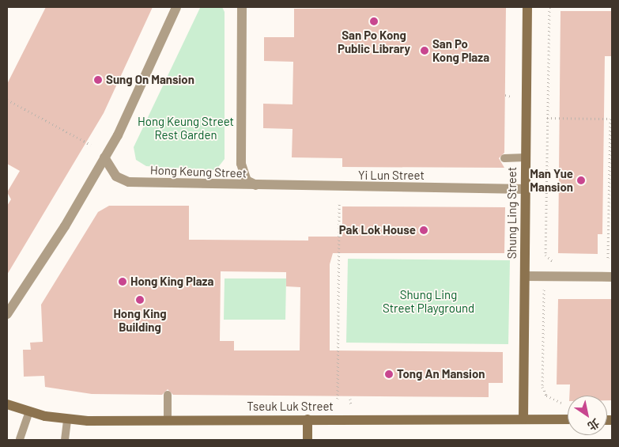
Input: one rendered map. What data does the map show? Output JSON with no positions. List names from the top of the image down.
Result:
{
  "streets": {
    "street": [
      "Hong Keung Street",
      "Yi Lun Street",
      "Shung Ling Street",
      "Tseuk Luk Street"
    ]
  },
  "crossings": [
    ["Hong Keung Street", "Yi Lun Street"],
    ["Yi Lun Street", "Shung Ling Street"],
    ["Shung Ling Street", "Tseuk Luk Street"]
  ],
  "parks": ["Hong Keung Street Rest Garden", "Shung Ling Street Playground"],
  "places": [
    "San Po Kong Public Library",
    "San Po Kong Plaza",
    "Sung On Mansion",
    "Man Yue Mansion",
    "Pak Lok House",
    "Hong King Plaza",
    "Hong King Building",
    "Tong An Mansion"
  ],
  "north": "bottom right"
}
